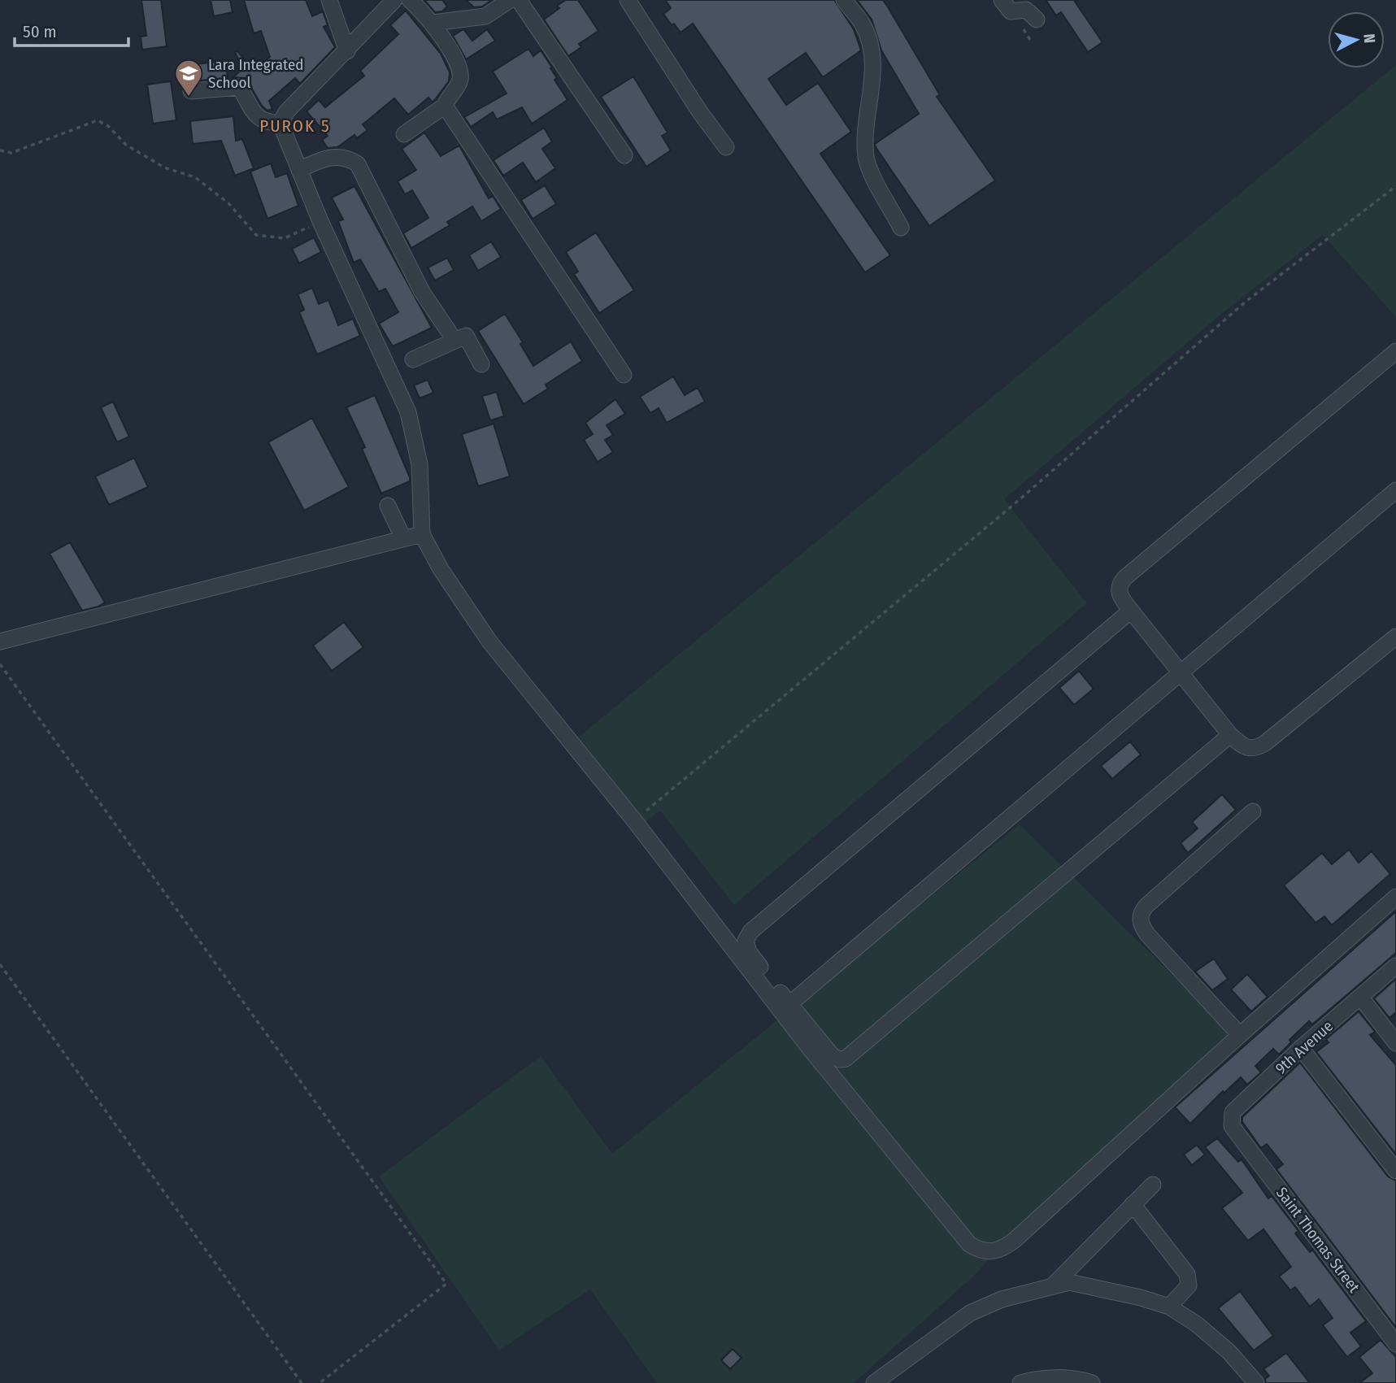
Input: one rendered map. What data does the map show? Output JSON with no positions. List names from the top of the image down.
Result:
{
  "streets": {
    "street": ["9th Avenue", "Saint Thomas Street"]
  },
  "crossings": [
    ["9th Avenue", "Saint Thomas Street"]
  ],
  "districts": ["PUROK 5"],
  "places": {
    "school or university": ["Lara Integrated School"]
  },
  "scale_bar": "50 m",
  "north": "right"
}
